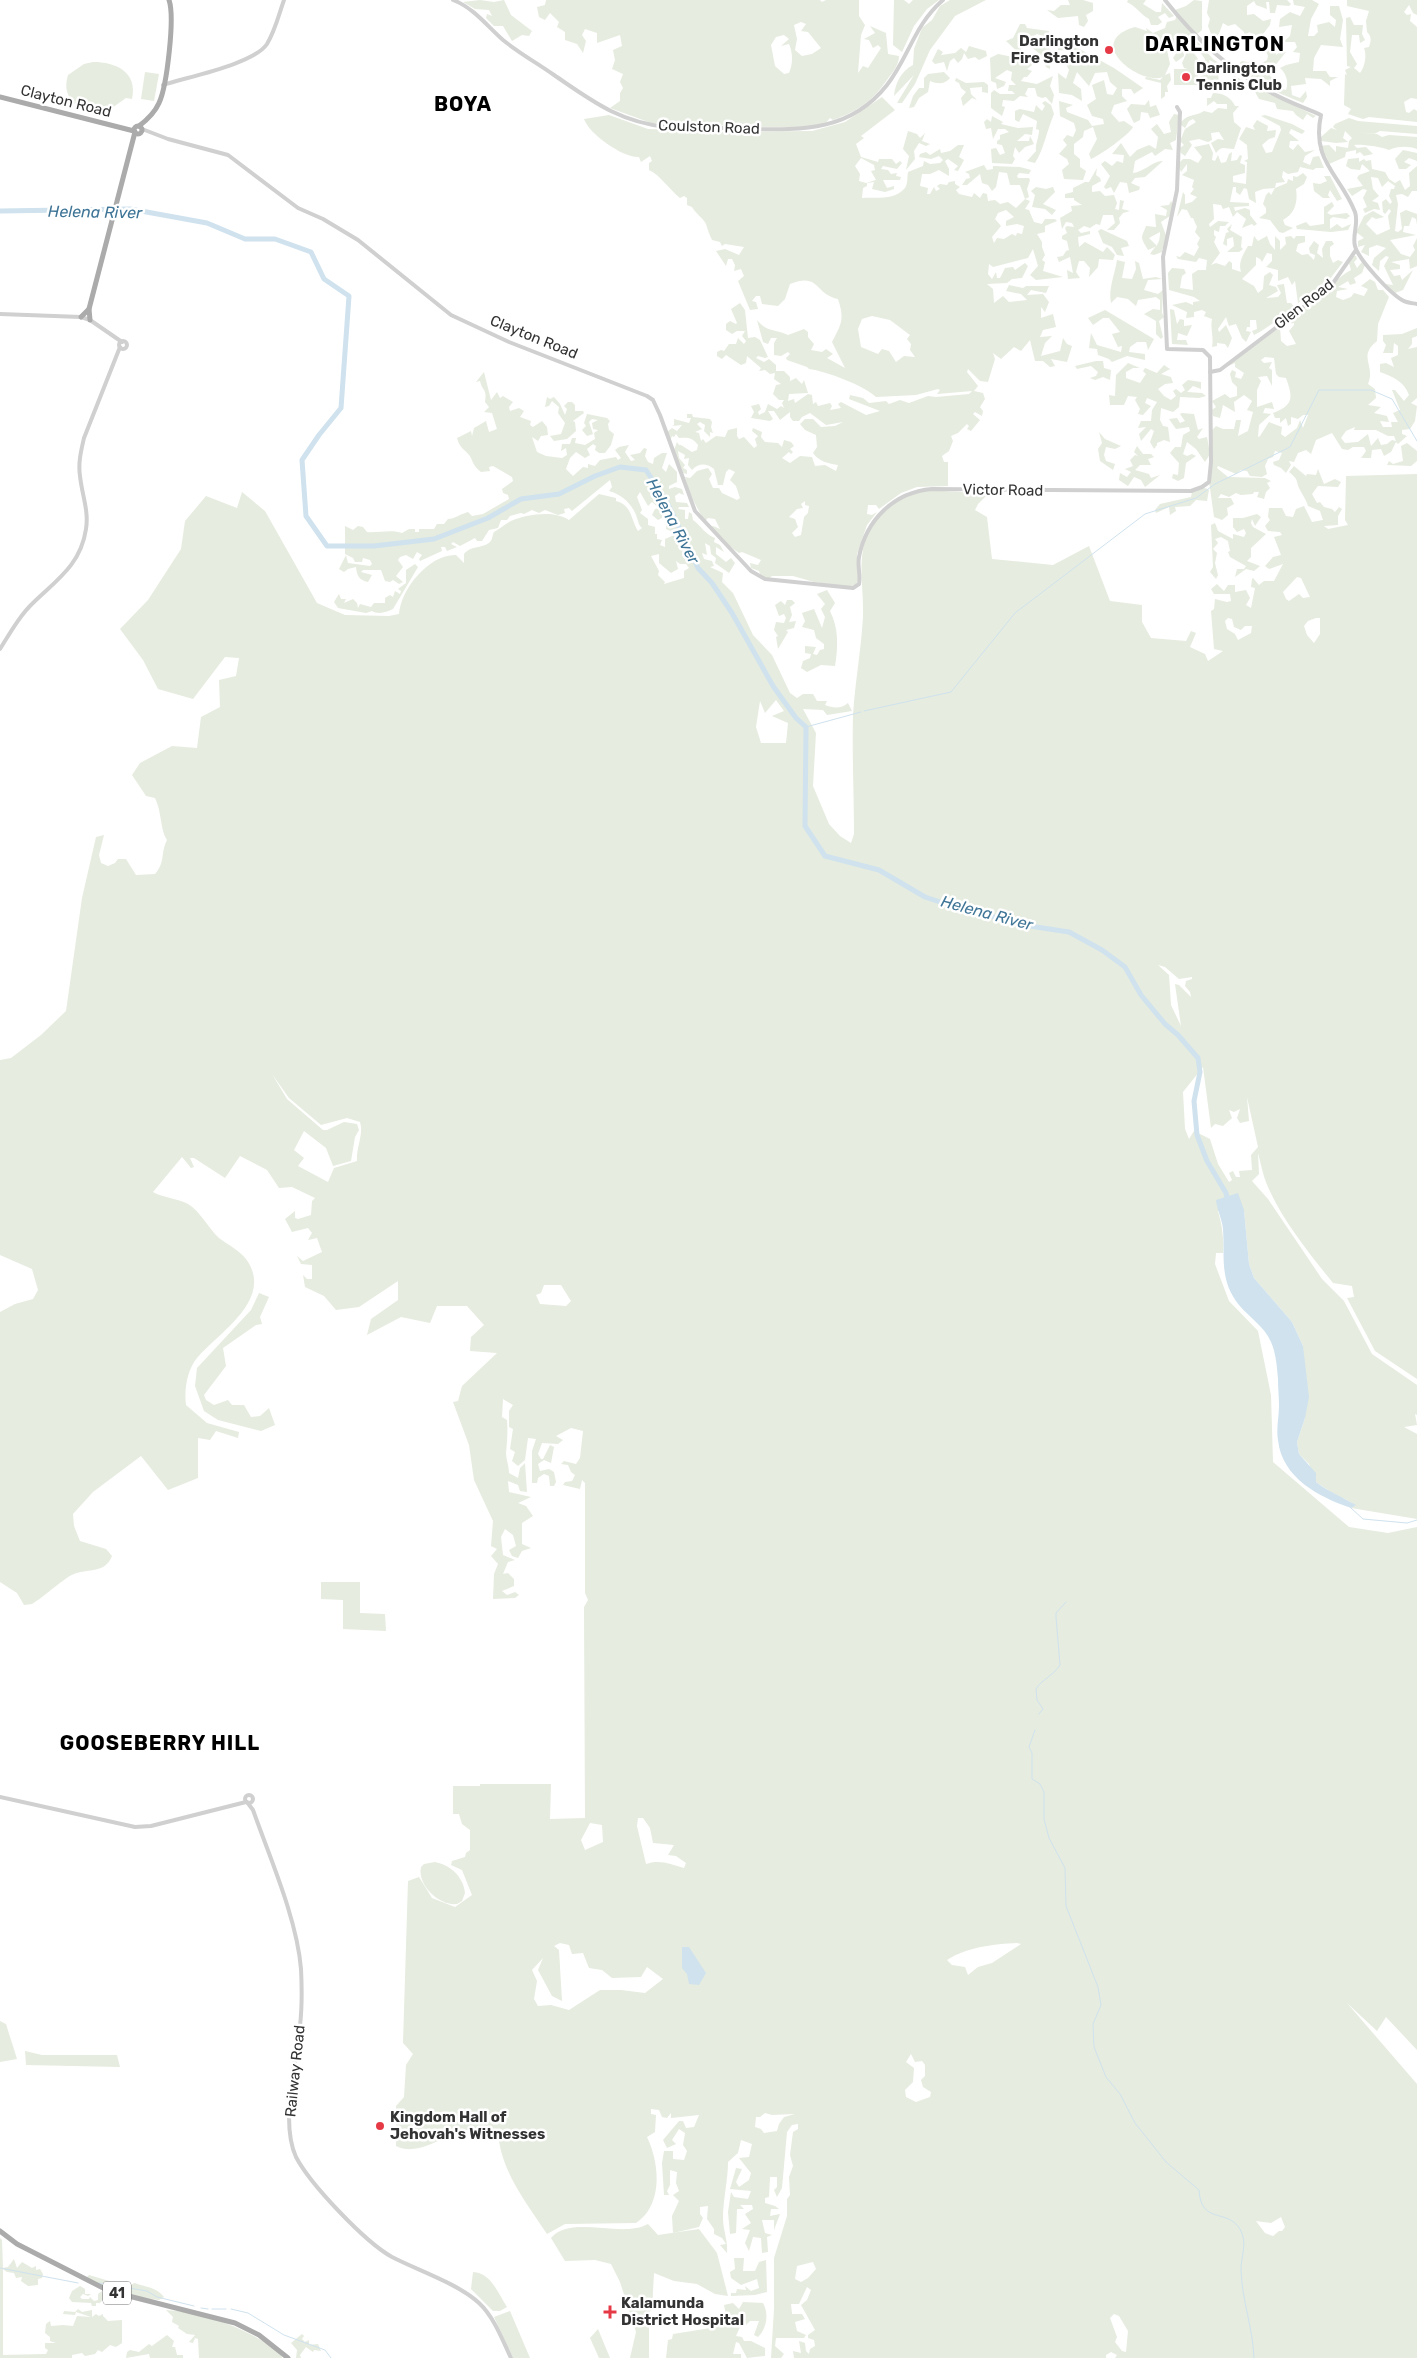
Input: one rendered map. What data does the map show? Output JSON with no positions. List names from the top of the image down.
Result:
{
  "streets": {
    "main road": ["Clayton Road", "41"],
    "street": [
      "Coulston Road",
      "Glen Road",
      "Victor Road",
      "Railway Road"
    ]
  },
  "crossings": [
    ["Clayton Road", "Victor Road"],
    ["Glen Road", "Victor Road"]
  ],
  "districts": ["DARLINGTON", "BOYA", "GOOSEBERRY HILL"],
  "water": ["Helena River"],
  "places": {
    "other": ["Darlington Fire Station", "Darlington Tennis Club", "Kingdom Hall of Jehovah's Witnesses"],
    "health": ["Kalamunda District Hospital"]
  }
}
